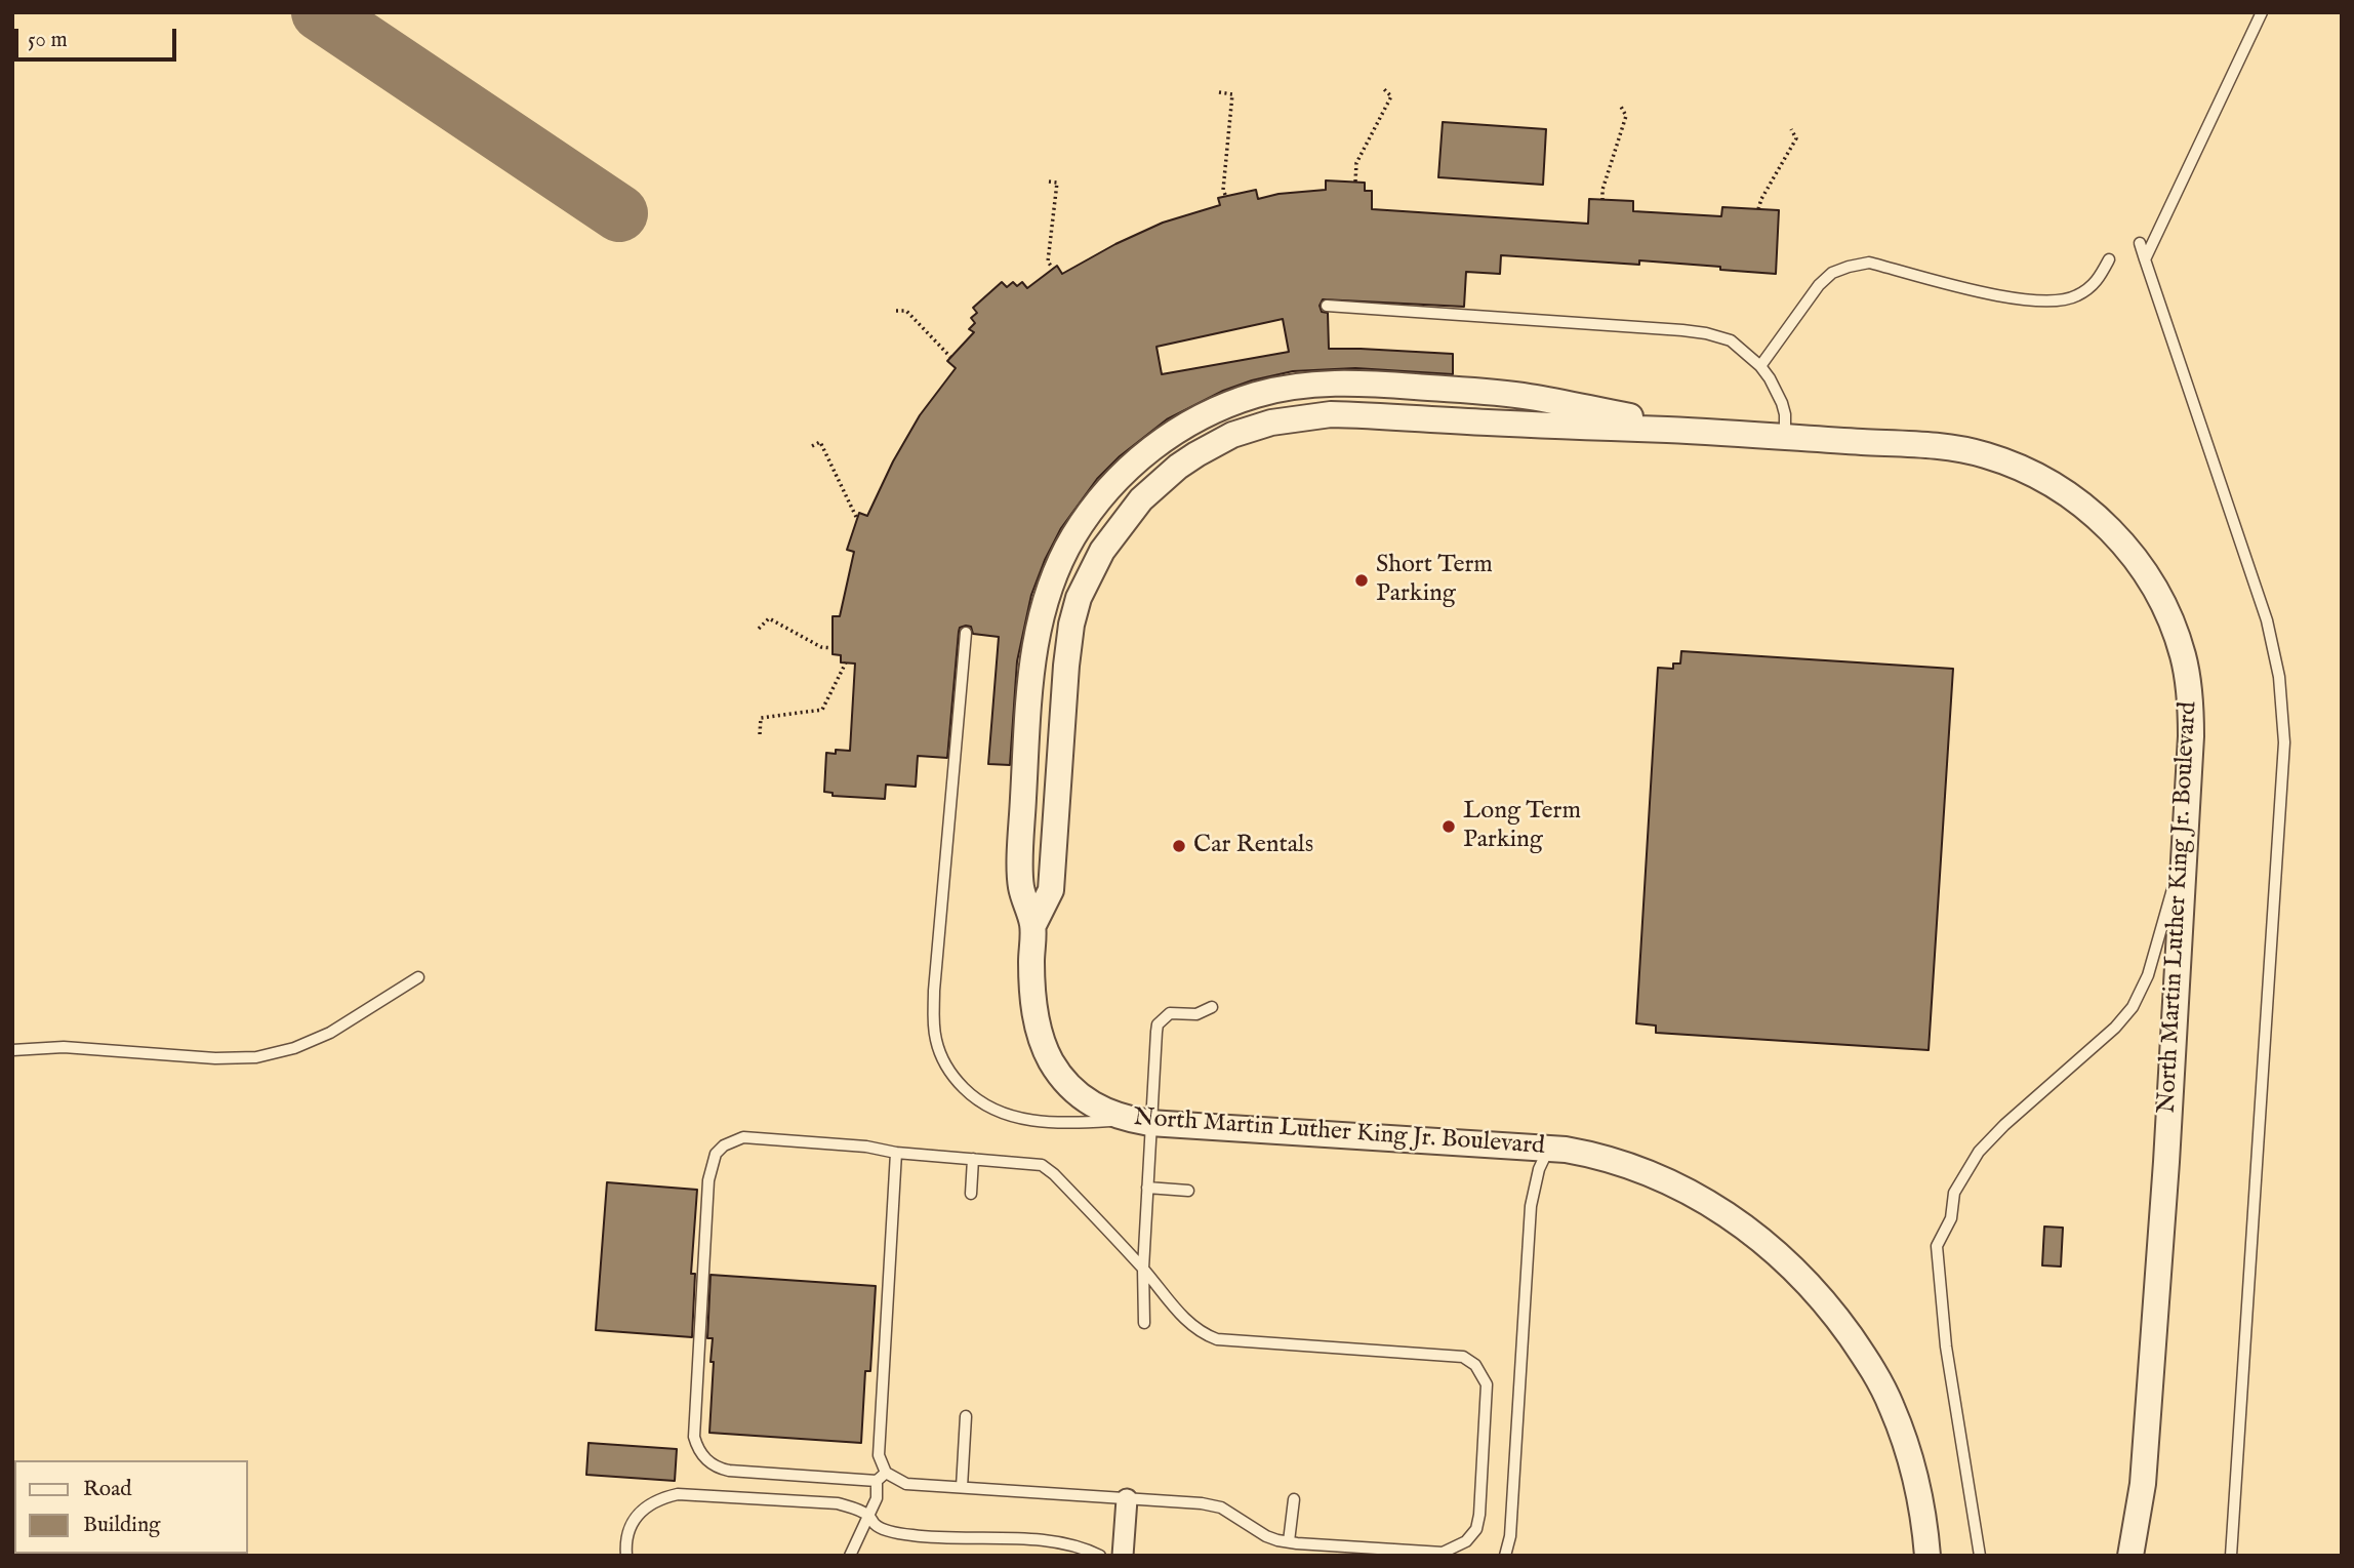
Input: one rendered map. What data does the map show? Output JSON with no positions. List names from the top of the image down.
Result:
{
  "streets": {
    "street": ["North Martin Luther King Jr. Boulevard"]
  },
  "places": ["Short Term Parking", "Long Term Parking", "Car Rentals"],
  "legend": ["Road", "Building"],
  "scale_bar": "50 m"
}
